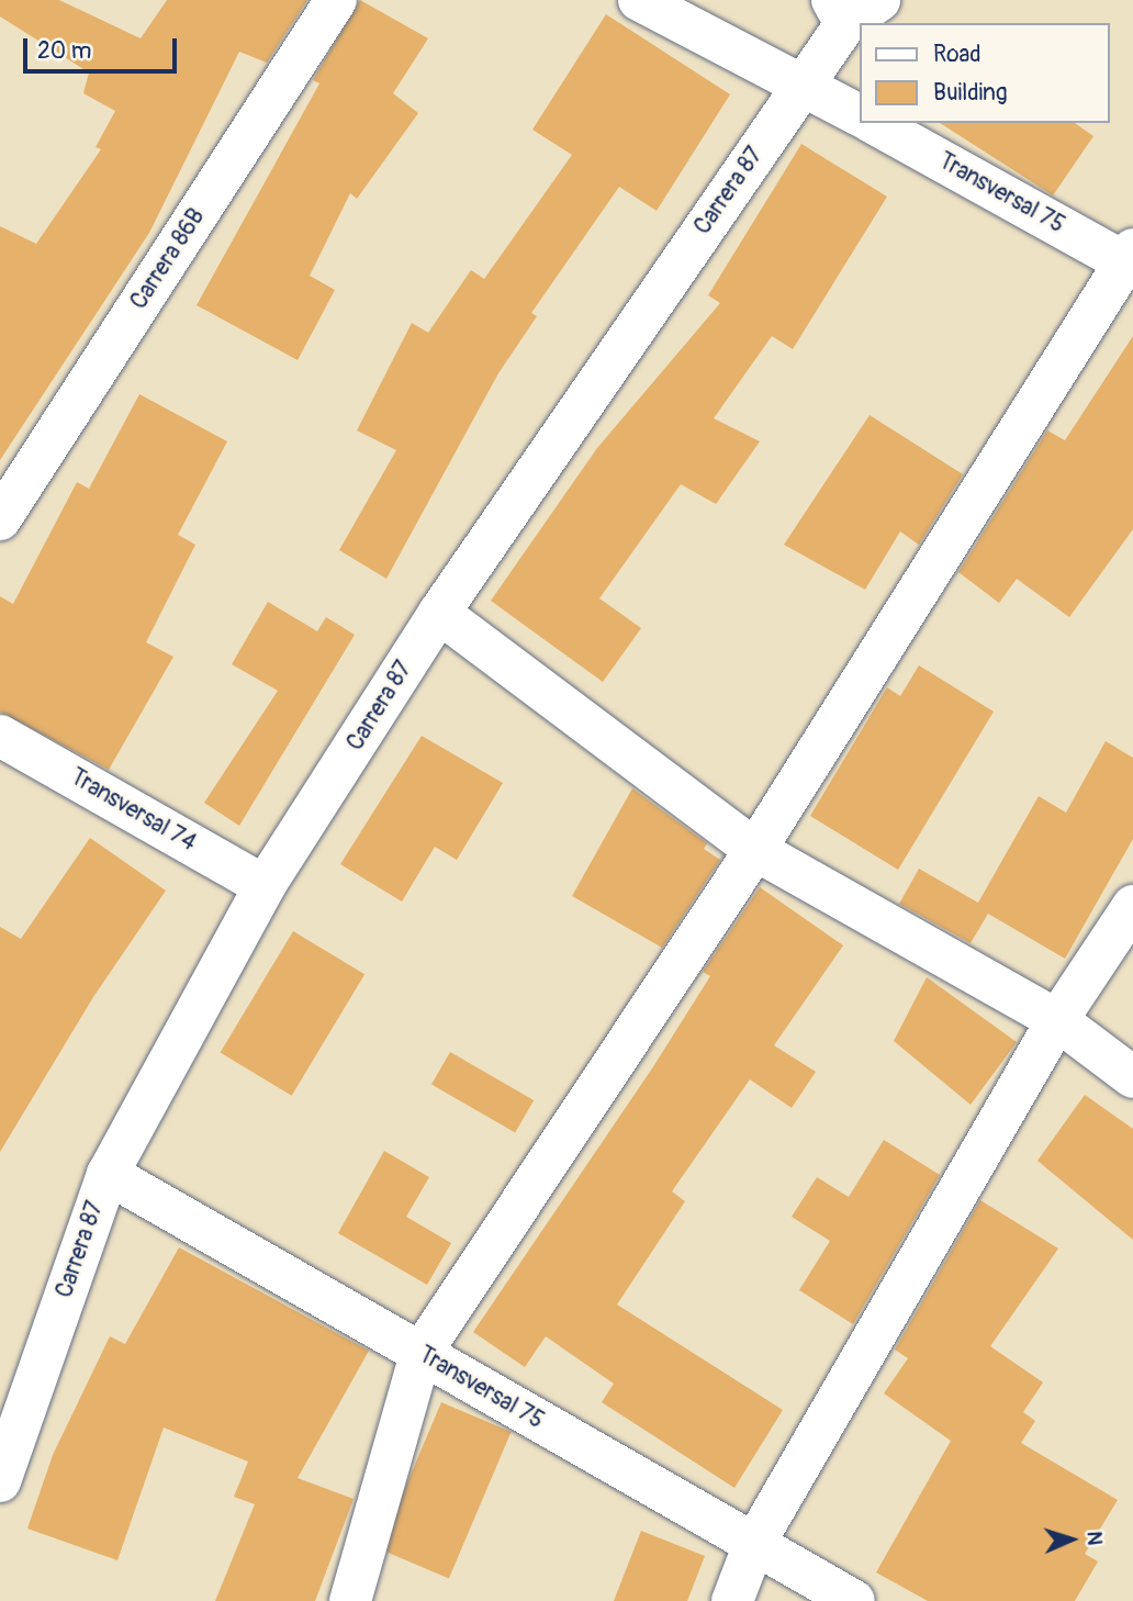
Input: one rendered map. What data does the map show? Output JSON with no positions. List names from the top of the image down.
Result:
{
  "streets": {
    "street": [
      "Carrera 87",
      "Transversal 75",
      "Carrera 86B",
      "Transversal 74"
    ]
  },
  "crossings": [
    ["Carrera 87", "Transversal 75"],
    ["Carrera 87", "Transversal 74"]
  ],
  "legend": ["Road", "Building"],
  "scale_bar": "20 m",
  "north": "right"
}
